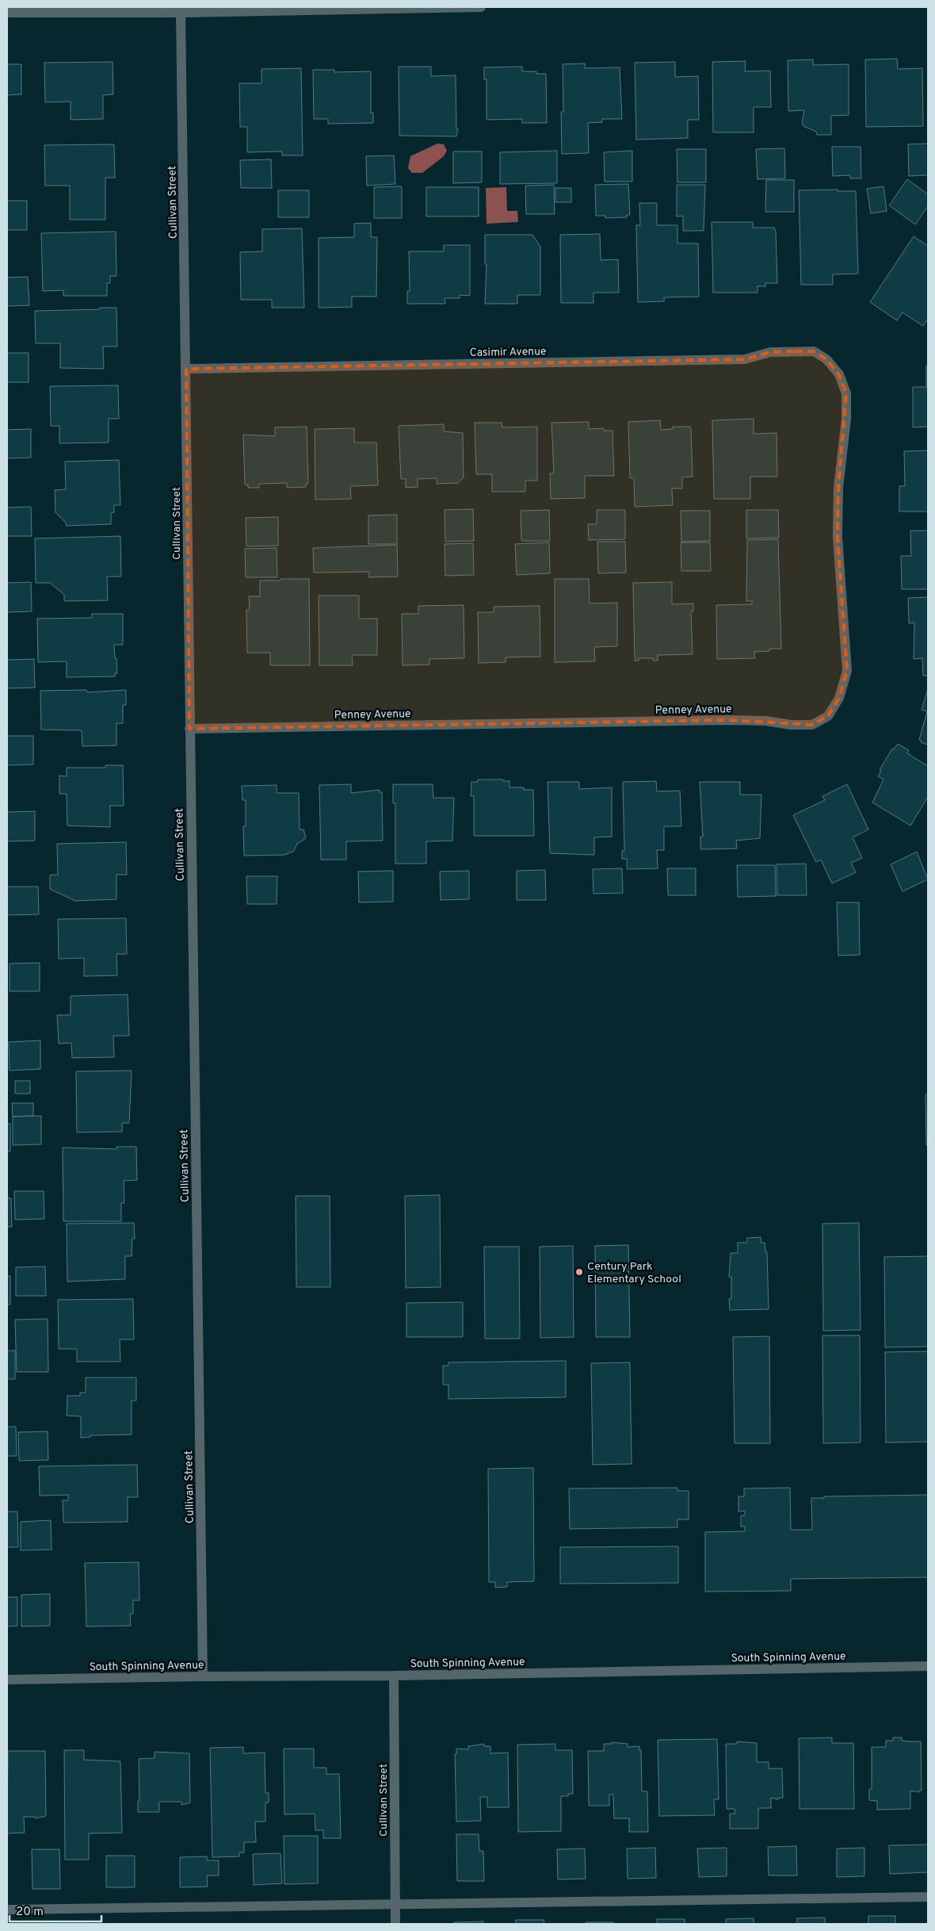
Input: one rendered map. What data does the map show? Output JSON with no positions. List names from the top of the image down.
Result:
{
  "streets": {
    "street": [
      "Cullivan Street",
      "Casimir Avenue",
      "Penney Avenue",
      "South Spinning Avenue"
    ]
  },
  "crossings": [
    ["Cullivan Street", "Casimir Avenue"],
    ["Cullivan Street", "Penney Avenue"],
    ["Cullivan Street", "South Spinning Avenue"],
    ["Casimir Avenue", "Penney Avenue"]
  ],
  "places": ["Century Park Elementary School"],
  "scale_bar": "20 m"
}
